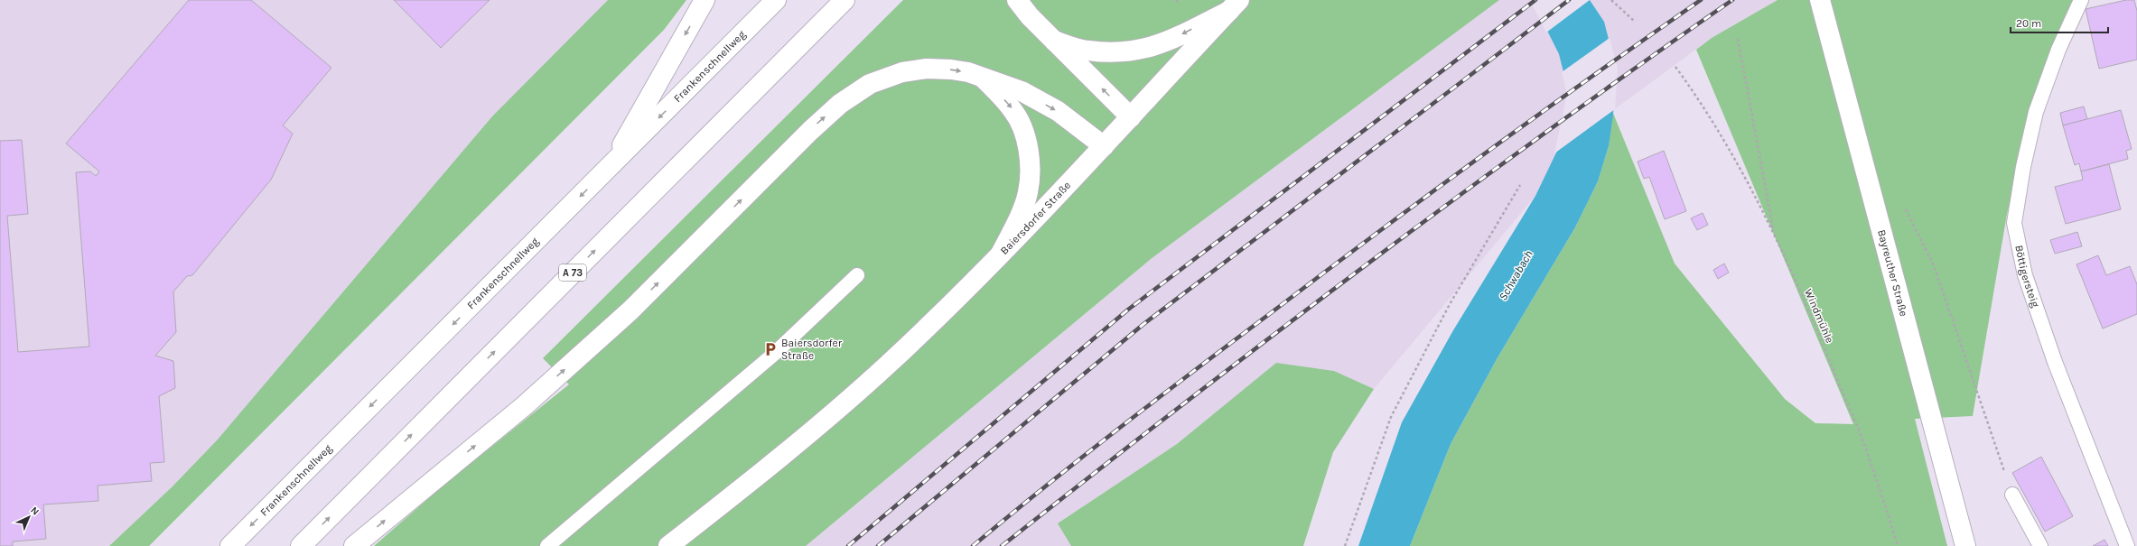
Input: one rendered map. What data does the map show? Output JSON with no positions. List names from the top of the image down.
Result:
{
  "streets": {
    "main road": [
      "Frankenschnellweg",
      "Baiersdorfer Straße",
      "A 73",
      "Bayreuther Straße"
    ],
    "lane": ["Böttigersteig"],
    "path": ["Windmühle"]
  },
  "water": ["Schwabach"],
  "places": {
    "parking": ["Baiersdorfer Straße"]
  },
  "scale_bar": "20 m",
  "north": "top right"
}
